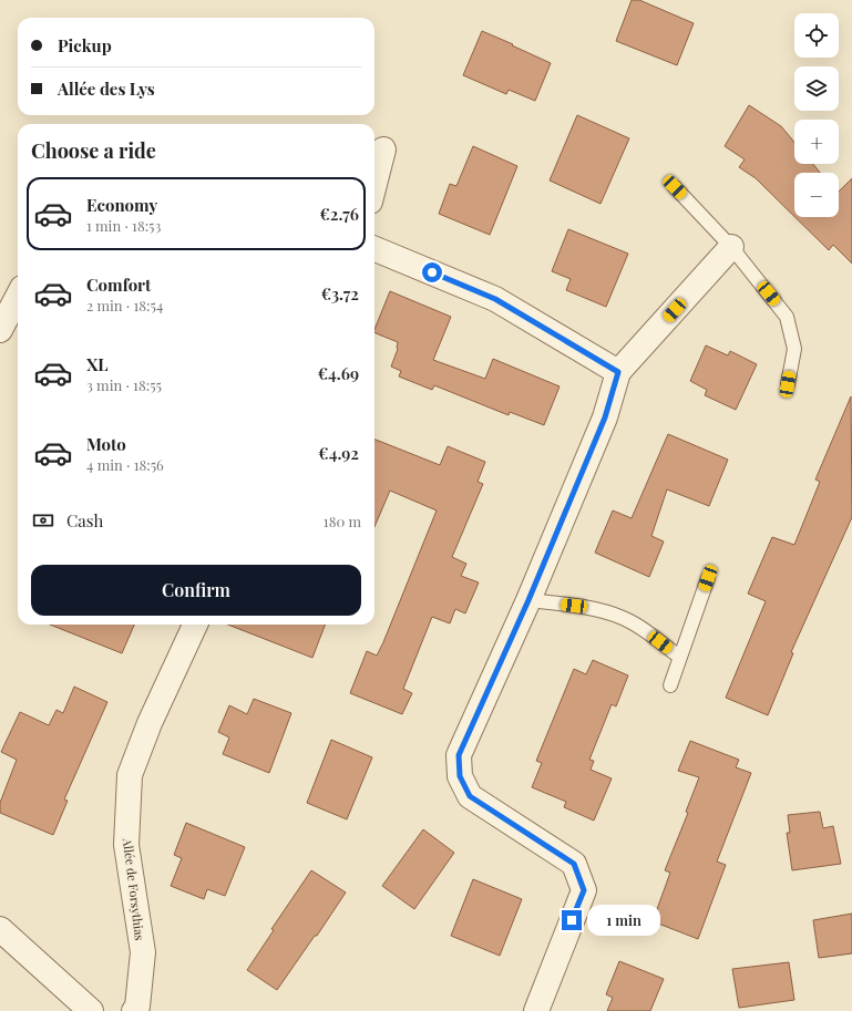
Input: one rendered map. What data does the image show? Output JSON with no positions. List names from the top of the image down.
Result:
{
  "streets": {
    "street": ["Allée de Forsythias"]
  },
  "page": {
    "map_buttons": ["+", "−"],
    "banner": ["Pickup", "Allée des Lys"],
    "heading": "Choose a ride",
    "list": [
      {
        "name": "Economy",
        "note": "1 min · 18:53",
        "value": "€2.76"
      },
      {
        "name": "Comfort",
        "note": "2 min · 18:54",
        "value": "€3.72"
      },
      {
        "name": "XL",
        "note": "3 min · 18:55",
        "value": "€4.69"
      },
      {
        "name": "Moto",
        "note": "4 min · 18:56",
        "value": "€4.92"
      }
    ],
    "pay": ["Cash", "180 m"],
    "buttons": "Confirm",
    "bubble": "1 min"
  }
}
